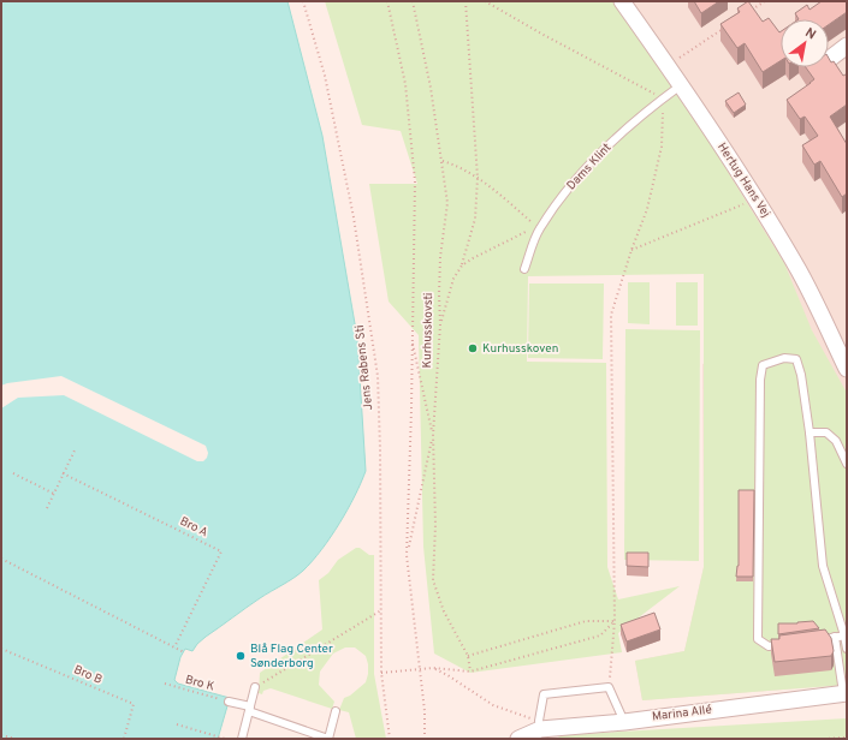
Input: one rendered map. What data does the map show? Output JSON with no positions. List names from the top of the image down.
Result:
{
  "streets": {
    "street": ["Hertug Hans Vej", "Marina Allé"],
    "lane": ["Dams Klint"],
    "path": [
      "Kurhusskovsti",
      "Jens Rabens Sti",
      "Bro A",
      "Bro B",
      "Bro K"
    ]
  },
  "crossings": [
    ["Dams Klint", "Hertug Hans Vej"]
  ],
  "places": ["Kurhusskoven", "Blå Flag Center Sønderborg"],
  "north": "top right"
}
